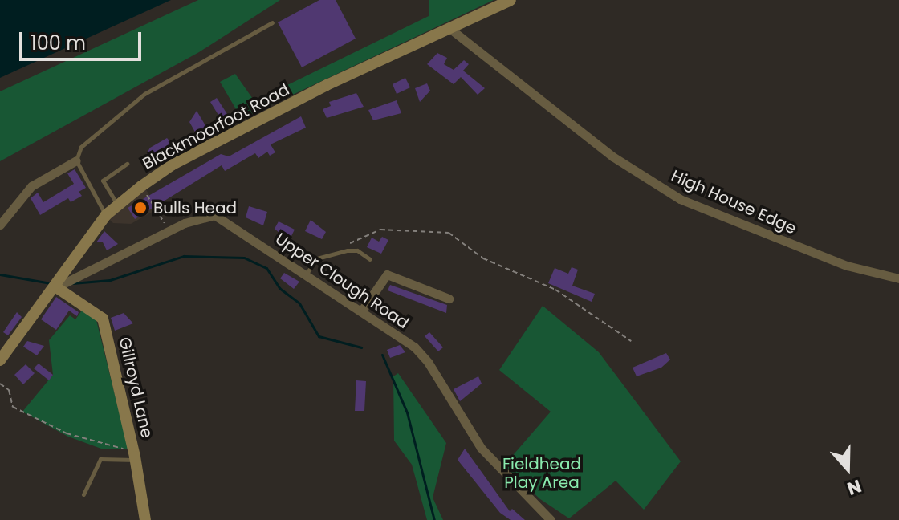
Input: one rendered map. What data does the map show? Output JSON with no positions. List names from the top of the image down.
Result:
{
  "streets": {
    "street": [
      "Blackmoorfoot Road",
      "High House Edge",
      "Upper Clough Road",
      "Gillroyd Lane"
    ]
  },
  "crossings": [
    ["Blackmoorfoot Road", "High House Edge"],
    ["Blackmoorfoot Road", "Upper Clough Road"],
    ["Blackmoorfoot Road", "Gillroyd Lane"],
    ["Upper Clough Road", "Gillroyd Lane"]
  ],
  "parks": ["Fieldhead Play Area"],
  "places": ["Bulls Head"],
  "scale_bar": "100 m",
  "north": "bottom"
}
